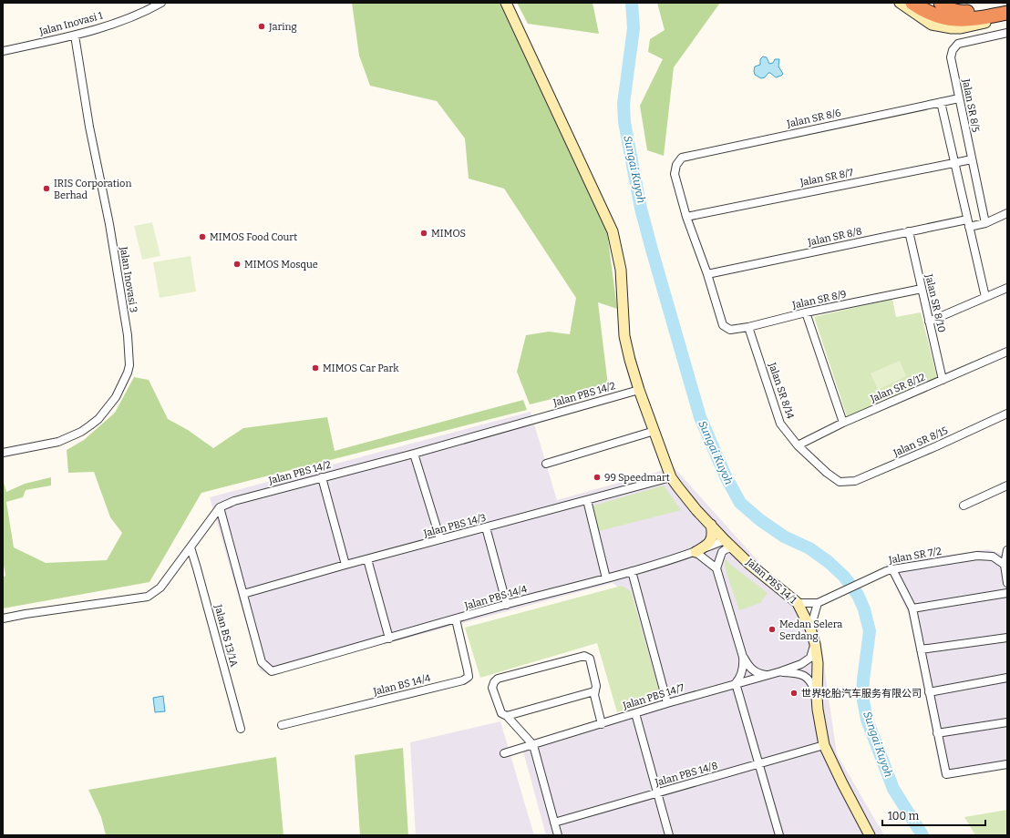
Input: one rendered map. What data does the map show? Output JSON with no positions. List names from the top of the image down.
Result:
{
  "streets": {
    "street": [
      "Jalan Inovasi 1",
      "Jalan SR 8/5",
      "Jalan SR 8/6",
      "Jalan SR 8/7",
      "Jalan SR 8/8",
      "Jalan Inovasi 3",
      "Jalan SR 8/9",
      "Jalan SR 8/10",
      "Jalan SR 8/12",
      "Jalan SR 8/14",
      "Jalan PBS 14/2",
      "Jalan SR 8/15",
      "Jalan PBS 14/3",
      "Jalan SR 7/2",
      "Jalan PBS 14/1",
      "Jalan PBS 14/4",
      "Jalan BS 13/1A",
      "Jalan BS 14/4",
      "Jalan PBS 14/7",
      "Jalan PBS 14/8"
    ]
  },
  "crossings": [
    ["Jalan Inovasi 1", "Jalan Inovasi 3"],
    ["Jalan SR 8/5", "Jalan SR 8/6"],
    ["Jalan SR 8/5", "Jalan SR 8/7"],
    ["Jalan SR 8/5", "Jalan SR 8/8"],
    ["Jalan SR 8/6", "Jalan SR 8/7"],
    ["Jalan SR 8/8", "Jalan SR 8/9"],
    ["Jalan SR 8/8", "Jalan SR 8/10"],
    ["Jalan SR 8/9", "Jalan SR 8/10"],
    ["Jalan SR 8/9", "Jalan SR 8/14"],
    ["Jalan SR 8/10", "Jalan SR 8/12"],
    ["Jalan SR 8/12", "Jalan SR 8/14"],
    ["Jalan SR 8/14", "Jalan SR 8/15"],
    ["Jalan PBS 14/2", "Jalan PBS 14/1"],
    ["Jalan PBS 14/3", "Jalan PBS 14/1"],
    ["Jalan PBS 14/3", "Jalan PBS 14/4"],
    ["Jalan SR 7/2", "Jalan PBS 14/1"],
    ["Jalan PBS 14/1", "Jalan PBS 14/4"],
    ["Jalan PBS 14/1", "Jalan PBS 14/7"],
    ["Jalan PBS 14/1", "Jalan PBS 14/8"],
    ["Jalan PBS 14/4", "Jalan BS 14/4"]
  ],
  "water": ["Sungai Kuyoh"],
  "places": [
    "Jaring",
    "IRIS Corporation Berhad",
    "MIMOS",
    "MIMOS Food Court",
    "MIMOS Mosque",
    "MIMOS Car Park",
    "99 Speedmart",
    "Medan Selera Serdang",
    "世界轮胎汽车服务有限公司"
  ],
  "scale_bar": "100 m"
}
